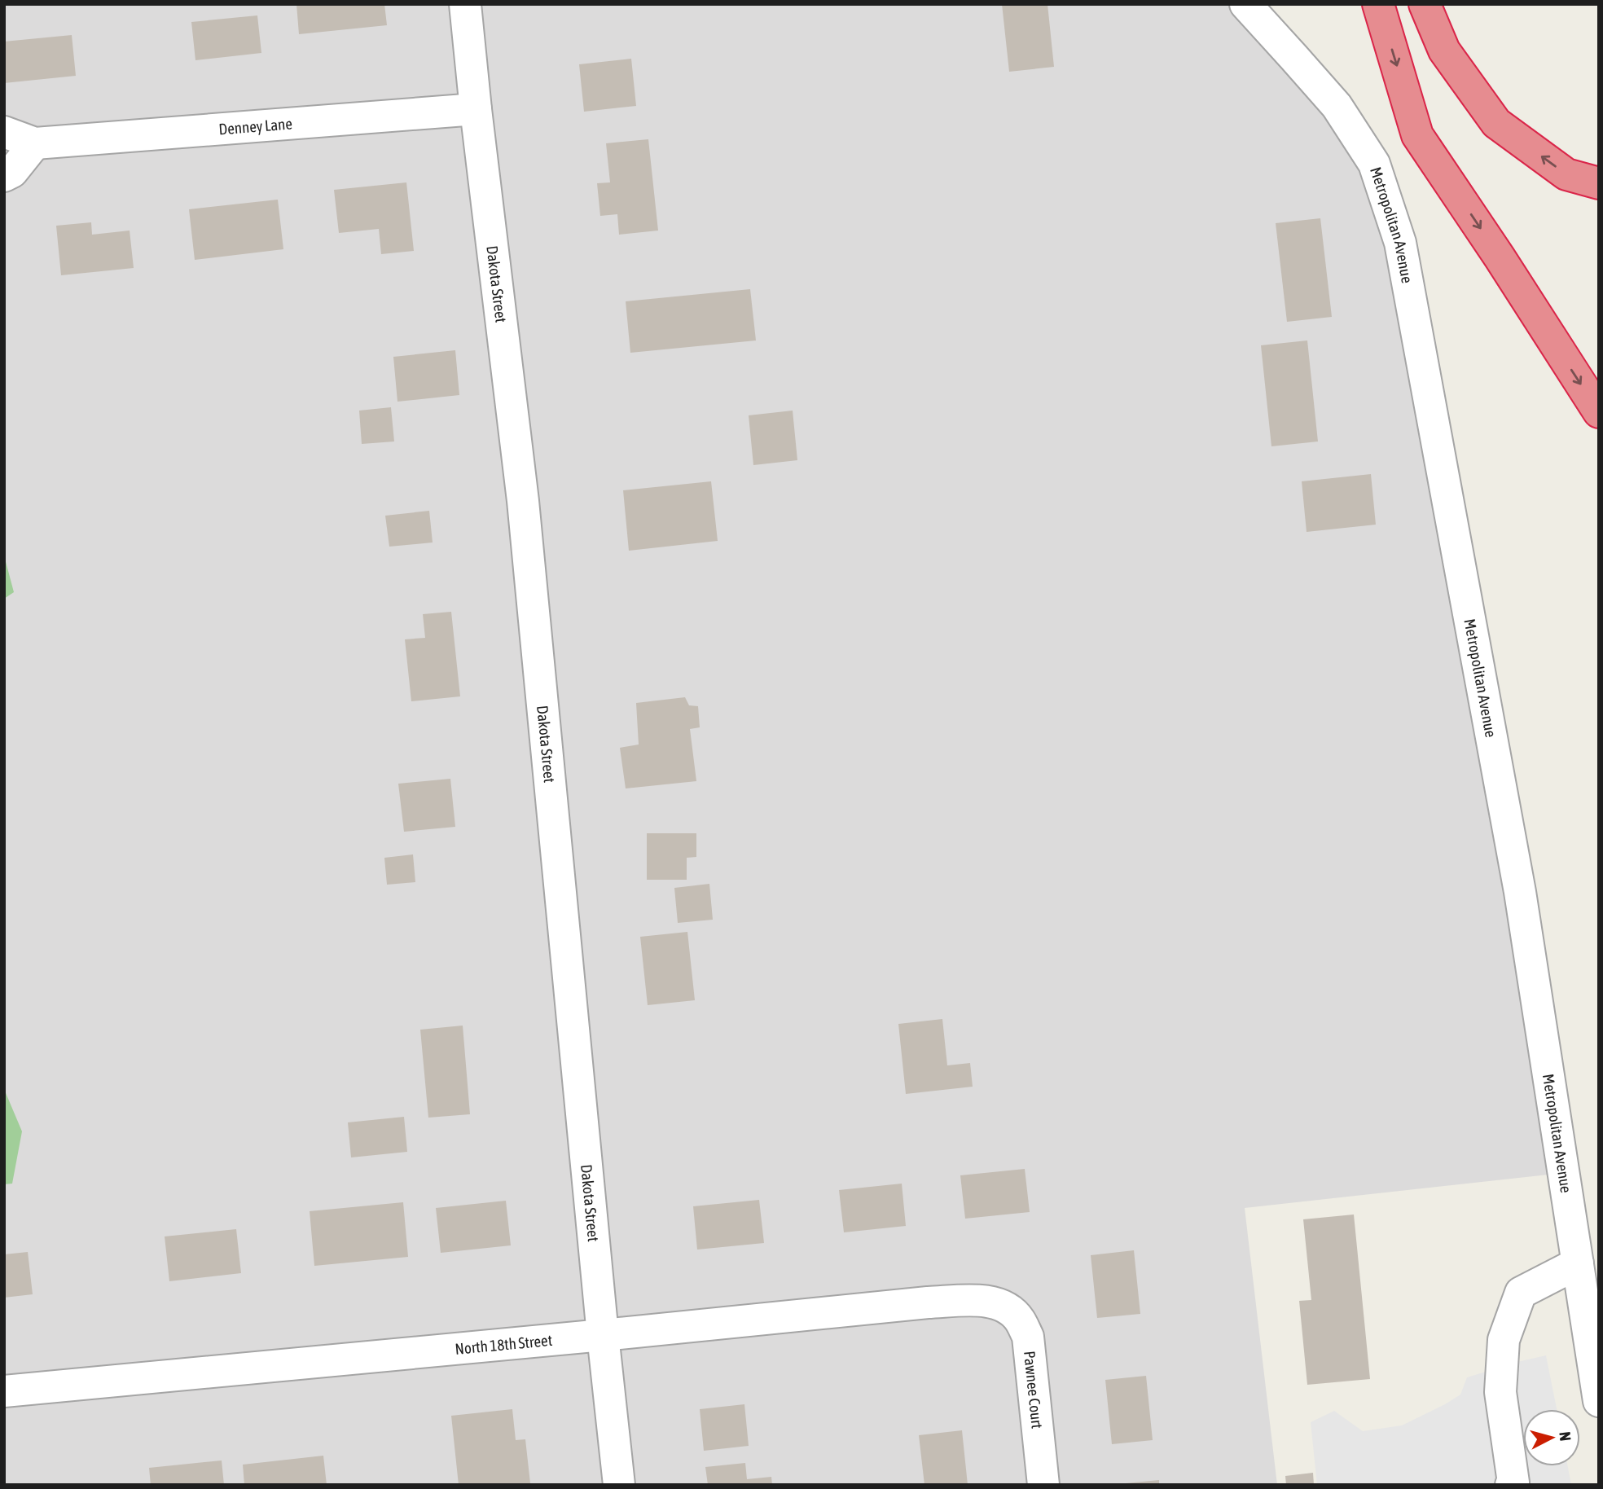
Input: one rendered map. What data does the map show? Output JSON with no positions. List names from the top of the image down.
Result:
{
  "streets": {
    "street": [
      "Denney Lane",
      "Metropolitan Avenue",
      "Dakota Street",
      "North 18th Street",
      "Pawnee Court"
    ]
  },
  "crossings": [
    ["Denney Lane", "Dakota Street"],
    ["Dakota Street", "North 18th Street"],
    ["North 18th Street", "Pawnee Court"]
  ],
  "north": "right"
}
